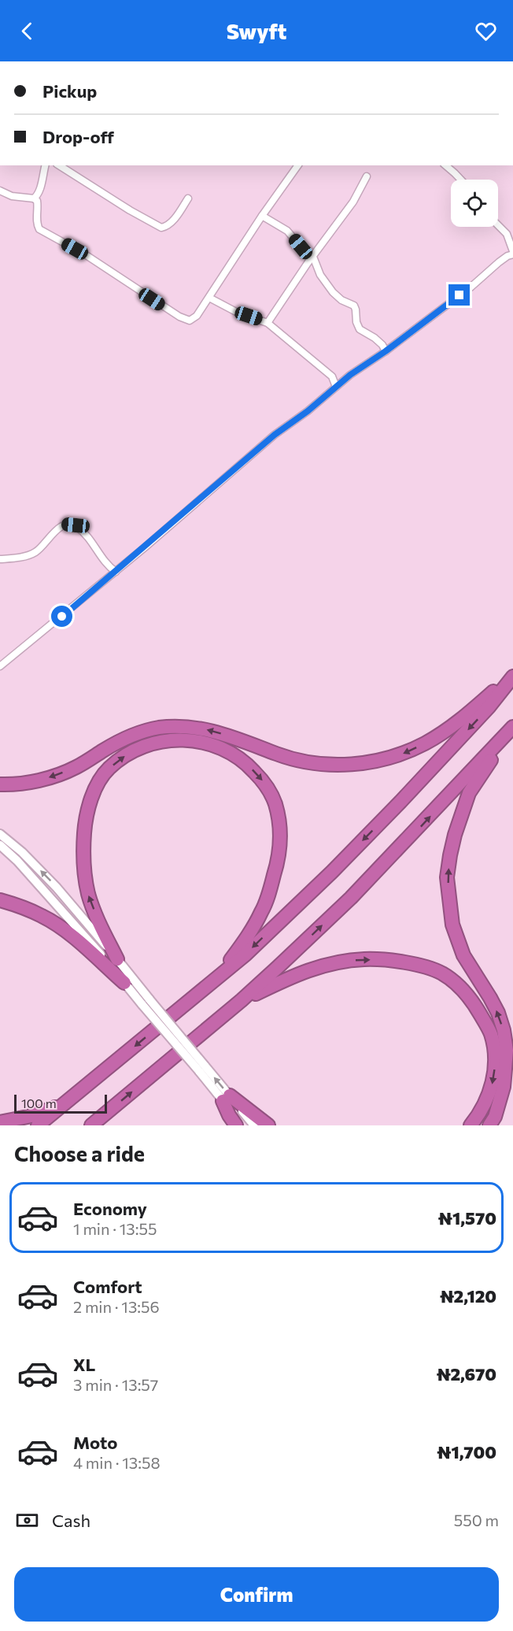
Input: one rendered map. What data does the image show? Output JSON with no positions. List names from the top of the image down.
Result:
{
  "scale_bar": "100 m",
  "page": {
    "header": "Swyft",
    "banner": ["Pickup", "Drop-off"],
    "scale": "100 m",
    "heading": "Choose a ride",
    "list": [
      {
        "name": "Economy",
        "note": "1 min · 13:55",
        "value": "₦1,570"
      },
      {
        "name": "Comfort",
        "note": "2 min · 13:56",
        "value": "₦2,120"
      },
      {
        "name": "XL",
        "note": "3 min · 13:57",
        "value": "₦2,670"
      },
      {
        "name": "Moto",
        "note": "4 min · 13:58",
        "value": "₦1,700"
      }
    ],
    "pay": ["Cash", "550 m"],
    "buttons": "Confirm"
  }
}
